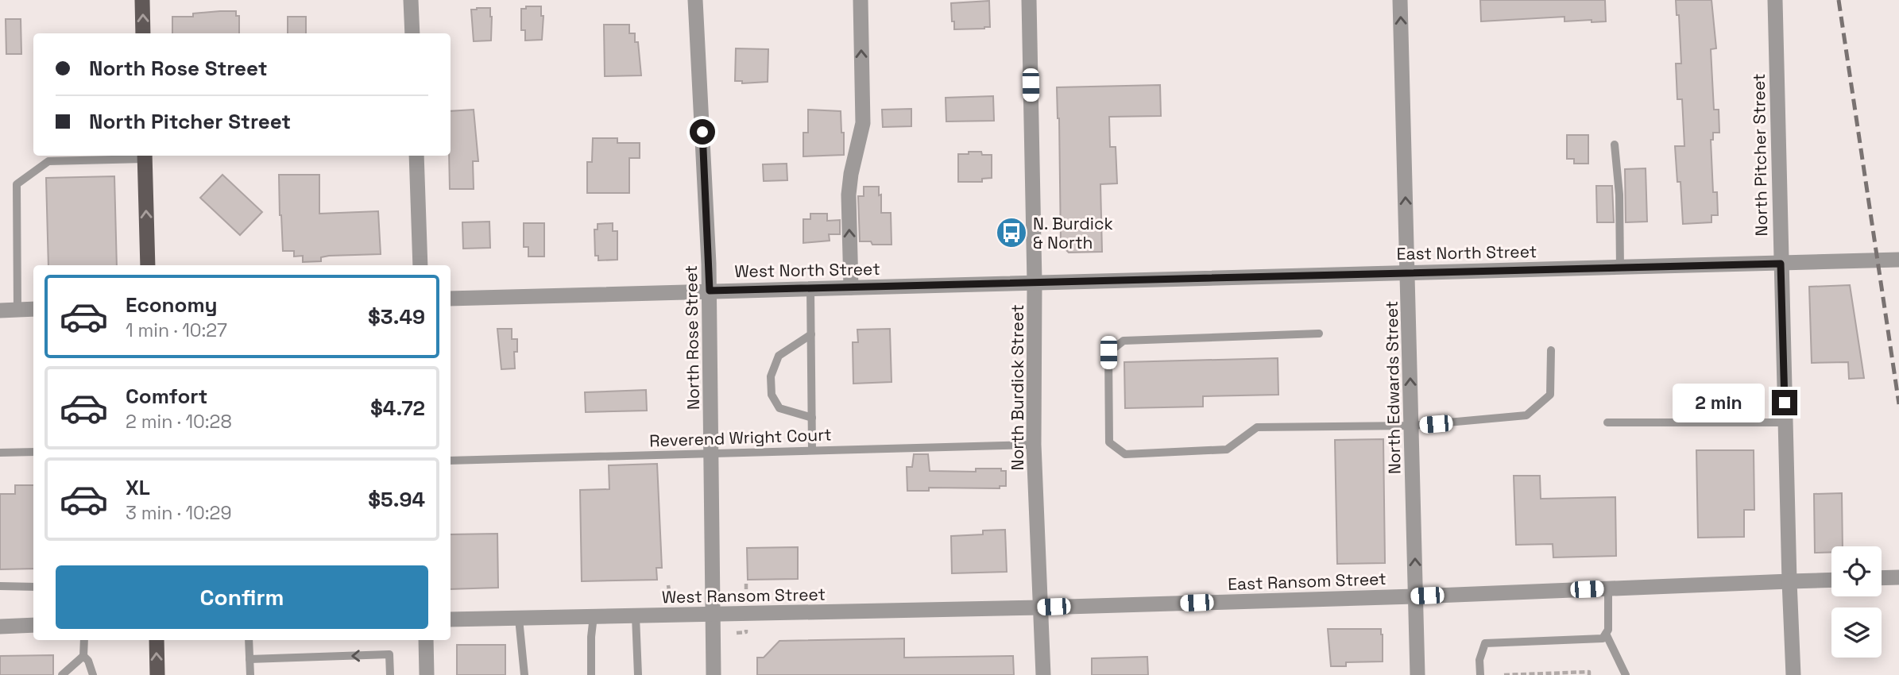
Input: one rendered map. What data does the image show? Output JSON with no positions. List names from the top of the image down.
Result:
{
  "streets": {
    "street": [
      "North Pitcher Street",
      "East North Street",
      "West North Street",
      "North Rose Street",
      "North Burdick Street",
      "North Edwards Street",
      "East Ransom Street",
      "West Ransom Street"
    ],
    "lane": ["Reverend Wright Court"]
  },
  "crossings": [
    ["North Pitcher Street", "East North Street"],
    ["North Pitcher Street", "East Ransom Street"],
    ["East North Street", "West North Street"],
    ["East North Street", "North Burdick Street"],
    ["East North Street", "North Edwards Street"],
    ["West North Street", "North Rose Street"],
    ["West North Street", "North Burdick Street"],
    ["North Rose Street", "Reverend Wright Court"],
    ["North Rose Street", "West Ransom Street"],
    ["North Burdick Street", "Reverend Wright Court"],
    ["North Burdick Street", "East Ransom Street"],
    ["North Burdick Street", "West Ransom Street"],
    ["North Edwards Street", "East Ransom Street"],
    ["East Ransom Street", "West Ransom Street"]
  ],
  "one_way": ["North Edwards Street"],
  "places": {
    "bus stop": ["N. Burdick & North"]
  },
  "page": {
    "banner": ["North Rose Street", "North Pitcher Street"],
    "list": [
      {
        "name": "Economy",
        "note": "1 min · 10:27",
        "value": "$3.49"
      },
      {
        "name": "Comfort",
        "note": "2 min · 10:28",
        "value": "$4.72"
      },
      {
        "name": "XL",
        "note": "3 min · 10:29",
        "value": "$5.94"
      }
    ],
    "bubble": "2 min",
    "buttons": "Confirm"
  }
}
